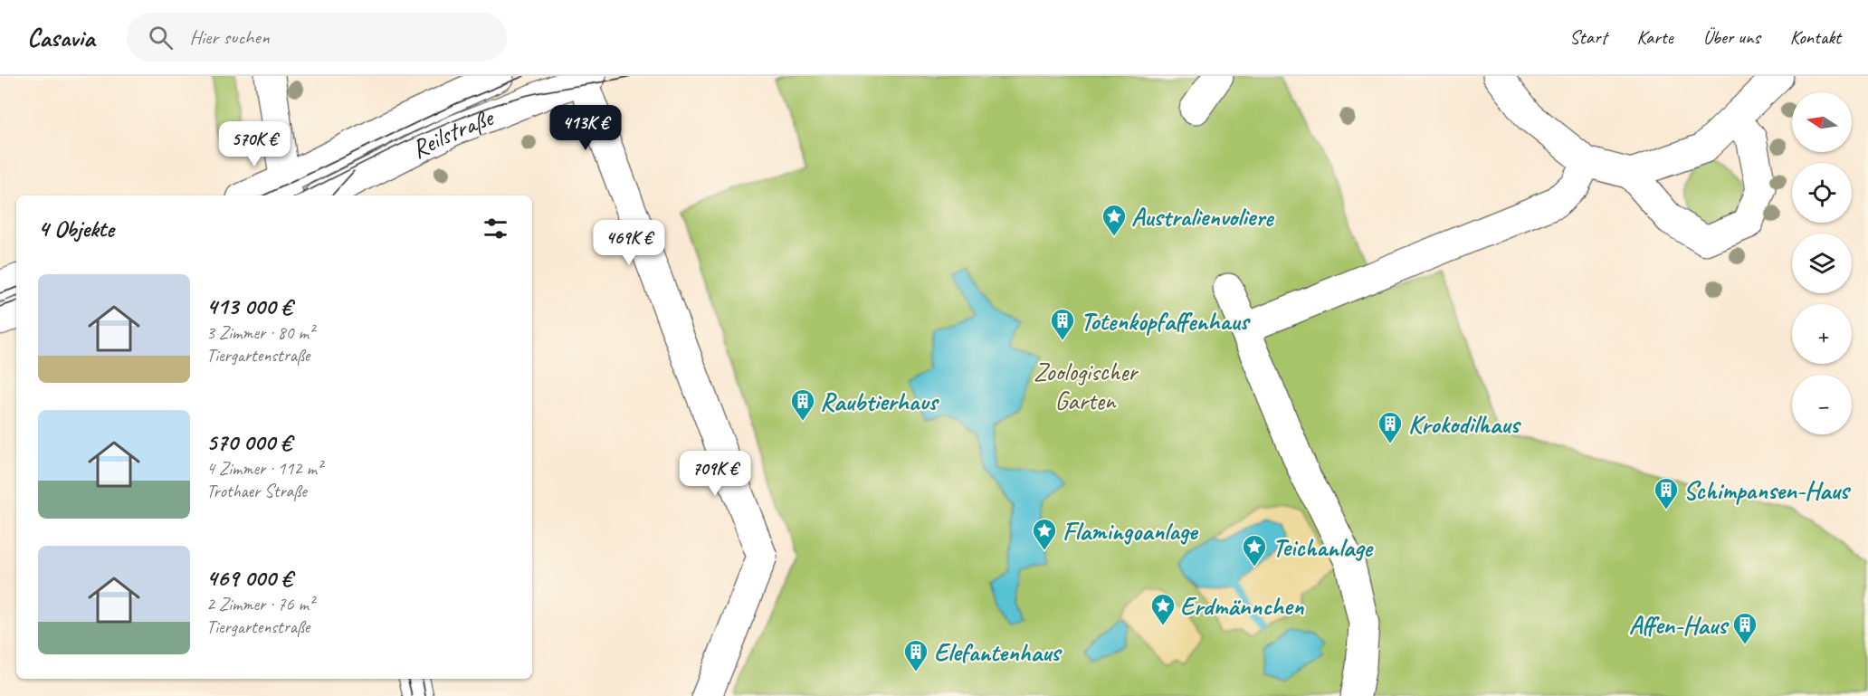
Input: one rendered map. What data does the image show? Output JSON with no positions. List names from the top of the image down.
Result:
{
  "streets": {
    "street": ["Reilstraße"]
  },
  "parks": ["Zoologischer Garten"],
  "places": {
    "place": [
      "Australienvoliere",
      "Flamingoanlage",
      "Teichanlage",
      "Erdmännchen"
    ],
    "building": [
      "Totenkopfaffenhaus",
      "Raubtierhaus",
      "Krokodilhaus",
      "Schimpansen-Haus",
      "Affen-Haus",
      "Elefantenhaus"
    ]
  },
  "north": "left",
  "page": {
    "header": "Casavia",
    "search": "Hier suchen",
    "nav": [
      "Start",
      "Karte",
      "Über uns",
      "Kontakt"
    ],
    "map_buttons": ["+", "−"],
    "price": [
      "413K €",
      "570K €",
      "469K €",
      "709K €"
    ],
    "heading": "4 Objekte",
    "list": [
      {
        "name": "413 000 €",
        "note": "3 Zimmer · 80 m² · Tiergartenstraße"
      },
      {
        "name": "570 000 €",
        "note": "4 Zimmer · 112 m² · Trothaer Straße"
      },
      {
        "name": "469 000 €",
        "note": "2 Zimmer · 76 m² · Tiergartenstraße"
      }
    ]
  }
}
